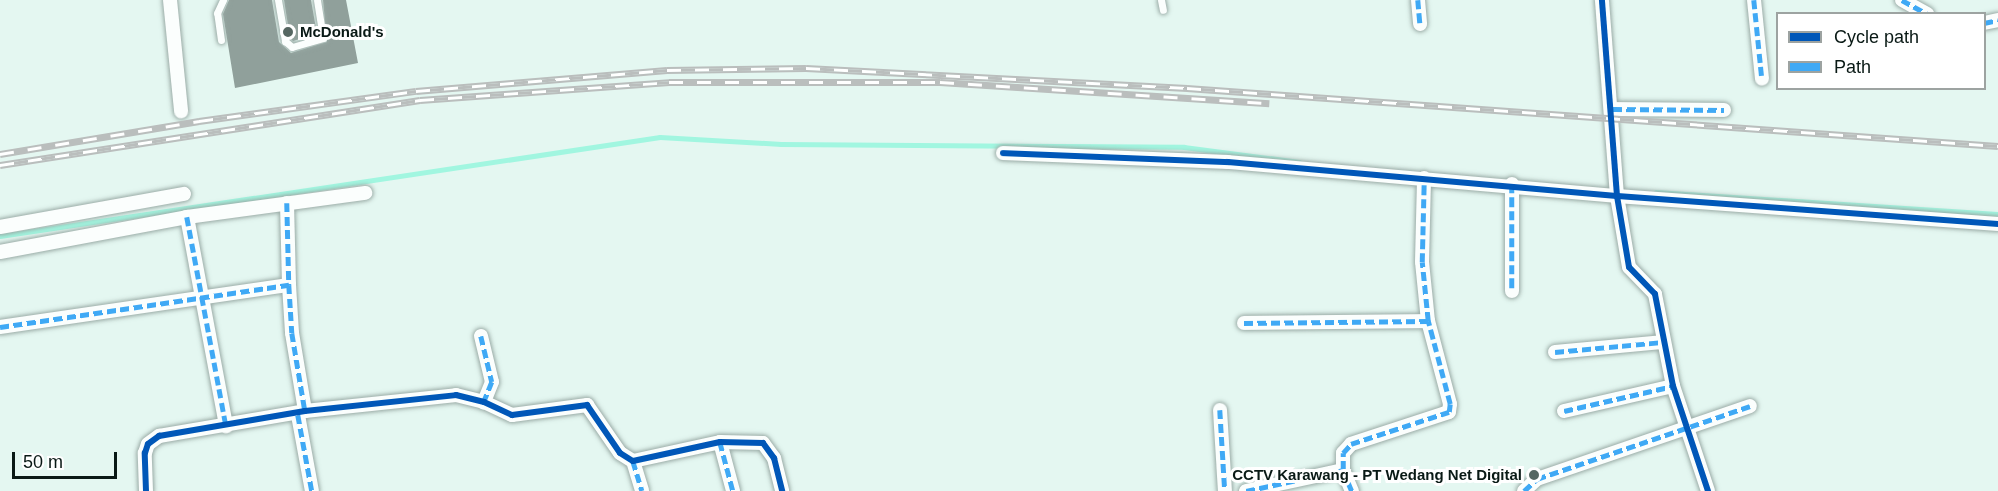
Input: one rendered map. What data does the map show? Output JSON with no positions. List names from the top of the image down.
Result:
{
  "places": ["McDonald's", "CCTV Karawang - PT Wedang Net Digital"],
  "legend": ["Cycle path", "Path"],
  "scale_bar": "50 m"
}
